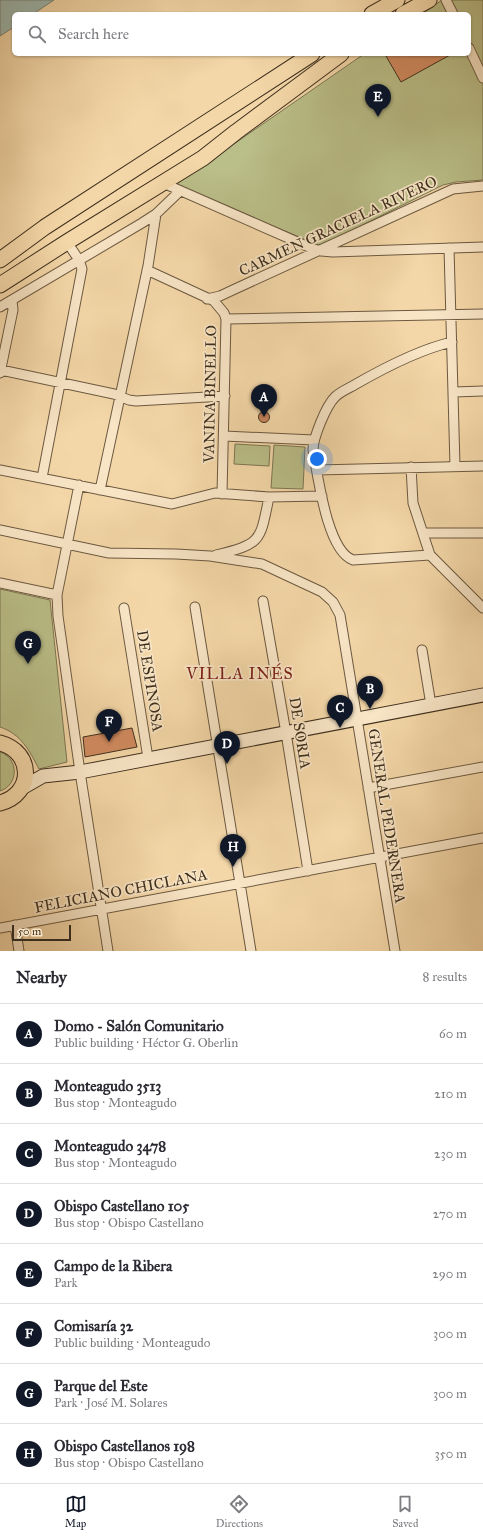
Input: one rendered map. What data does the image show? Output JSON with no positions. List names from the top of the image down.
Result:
{
  "streets": {
    "street": [
      "CARMEN GRACIELA RIVERO",
      "VANINA BINELLO",
      "DE ESPINOSA",
      "DE SORIA",
      "GENERAL PEDERNERA",
      "FELICIANO CHICLANA"
    ]
  },
  "crossings": [
    ["CARMEN GRACIELA RIVERO", "VANINA BINELLO"],
    ["DE SORIA", "FELICIANO CHICLANA"],
    ["GENERAL PEDERNERA", "FELICIANO CHICLANA"]
  ],
  "districts": ["VILLA INÉS"],
  "scale_bar": "50 m",
  "page": {
    "search": "Search here",
    "pins": [
      "E",
      "A",
      "G",
      "B",
      "C",
      "F",
      "D",
      "H"
    ],
    "scale": "50 m",
    "heading": ["Nearby", "8 results"],
    "list": [
      {
        "mark": "A",
        "name": "Domo - Salón Comunitario",
        "note": "Public building · Héctor G. Oberlin",
        "value": "60 m"
      },
      {
        "mark": "B",
        "name": "Monteagudo 3513",
        "note": "Bus stop · Monteagudo",
        "value": "210 m"
      },
      {
        "mark": "C",
        "name": "Monteagudo 3478",
        "note": "Bus stop · Monteagudo",
        "value": "230 m"
      },
      {
        "mark": "D",
        "name": "Obispo Castellano 105",
        "note": "Bus stop · Obispo Castellano",
        "value": "270 m"
      },
      {
        "mark": "E",
        "name": "Campo de la Ribera",
        "note": "Park",
        "value": "290 m"
      },
      {
        "mark": "F",
        "name": "Comisaría 32",
        "note": "Public building · Monteagudo",
        "value": "300 m"
      },
      {
        "mark": "G",
        "name": "Parque del Este",
        "note": "Park · José M. Solares",
        "value": "300 m"
      },
      {
        "mark": "H",
        "name": "Obispo Castellanos 198",
        "note": "Bus stop · Obispo Castellano",
        "value": "350 m"
      }
    ],
    "nav": ["Map", "Directions", "Saved"]
  }
}
